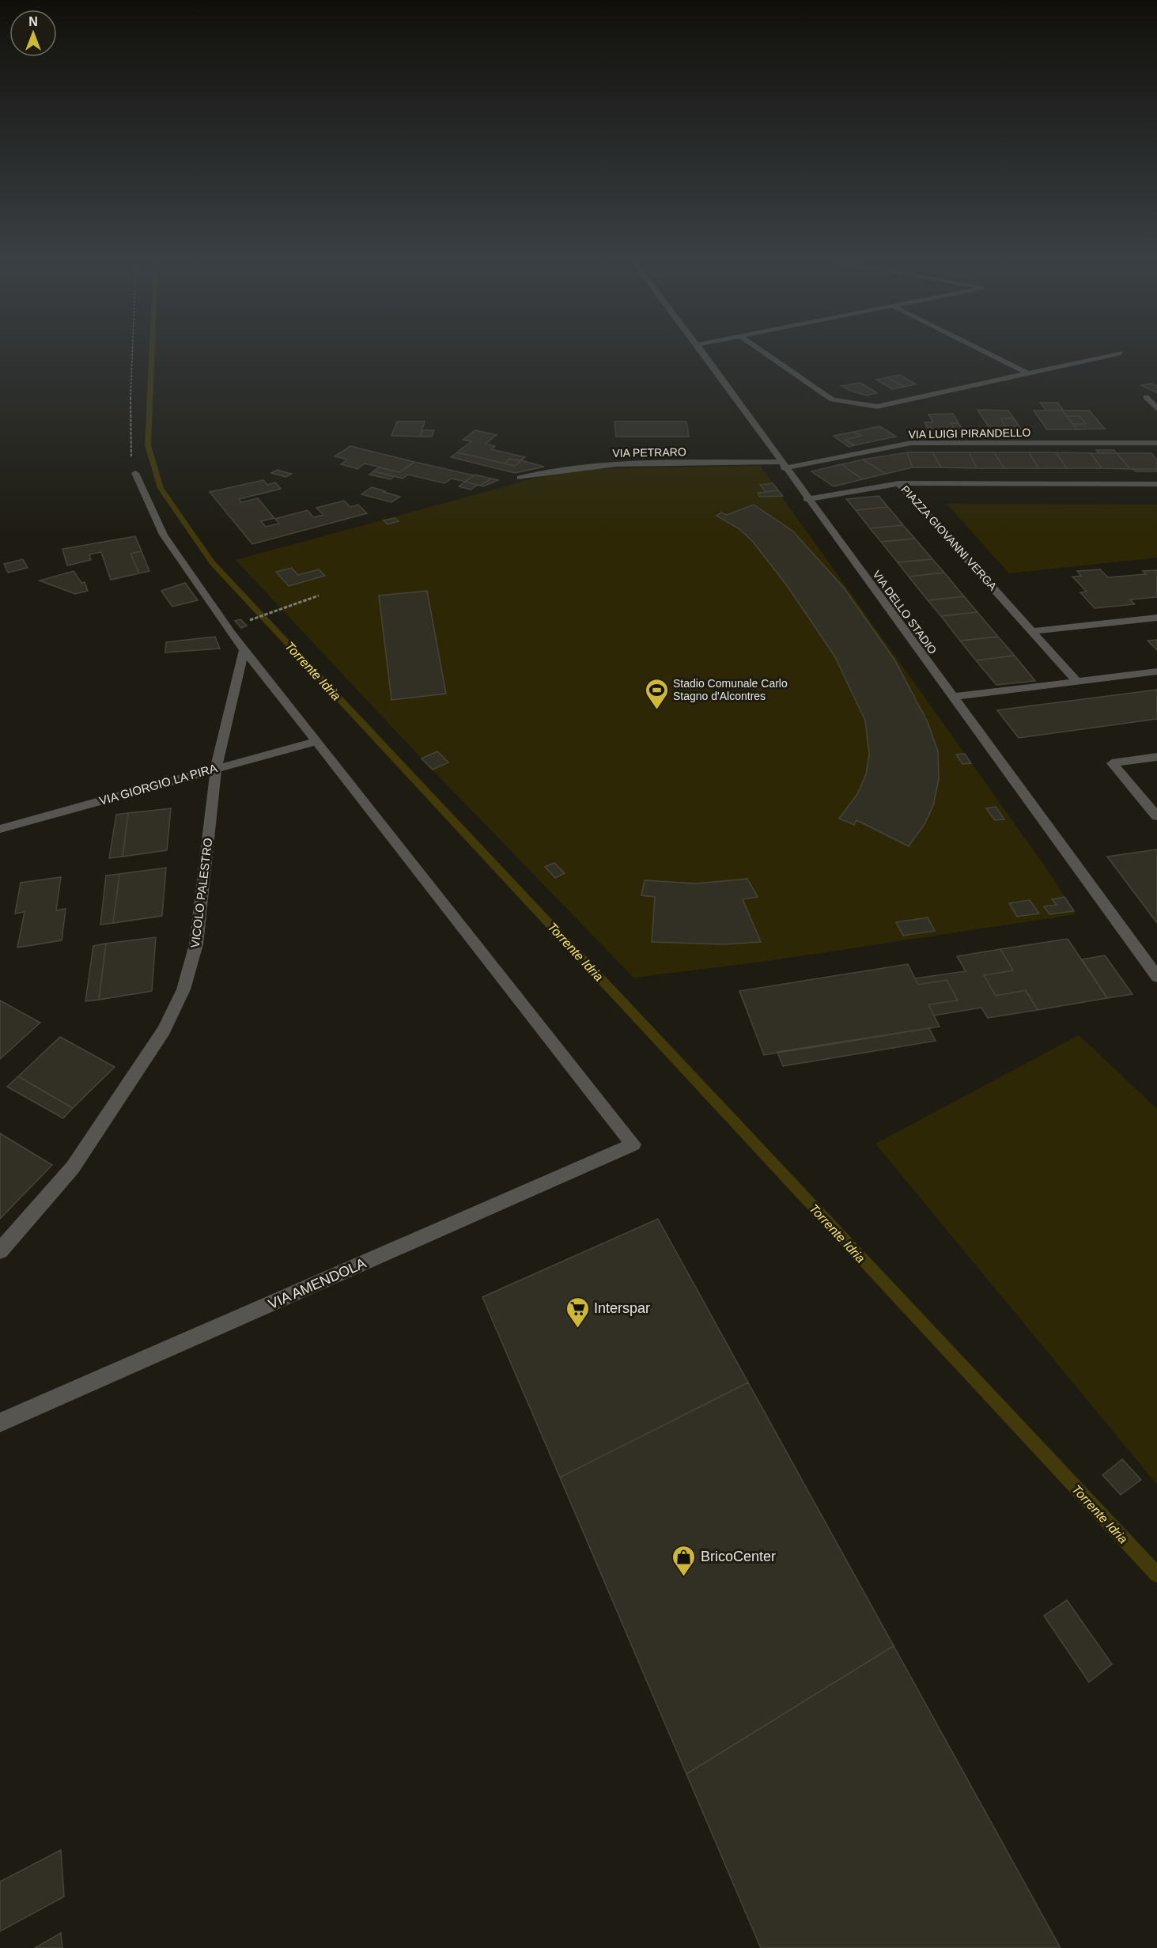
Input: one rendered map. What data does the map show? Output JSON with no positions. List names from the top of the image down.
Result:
{
  "streets": {
    "street": [
      "VIA LUIGI PIRANDELLO",
      "VIA PETRARO",
      "PIAZZA GIOVANNI VERGA",
      "VIA DELLO STADIO",
      "VIA GIORGIO LA PIRA",
      "VICOLO PALESTRO",
      "VIA AMENDOLA"
    ]
  },
  "crossings": [
    ["VIA LUIGI PIRANDELLO", "VIA PETRARO"],
    ["VIA LUIGI PIRANDELLO", "VIA DELLO STADIO"],
    ["VIA PETRARO", "VIA DELLO STADIO"],
    ["VIA GIORGIO LA PIRA", "VICOLO PALESTRO"],
    ["VIA GIORGIO LA PIRA", "VIA AMENDOLA"]
  ],
  "water": ["Torrente Idria"],
  "places": {
    "sports": ["Stadio Comunale Carlo Stagno d'Alcontres"],
    "supermarket": ["Interspar"],
    "shop": ["BricoCenter"]
  },
  "north": "top"
}
